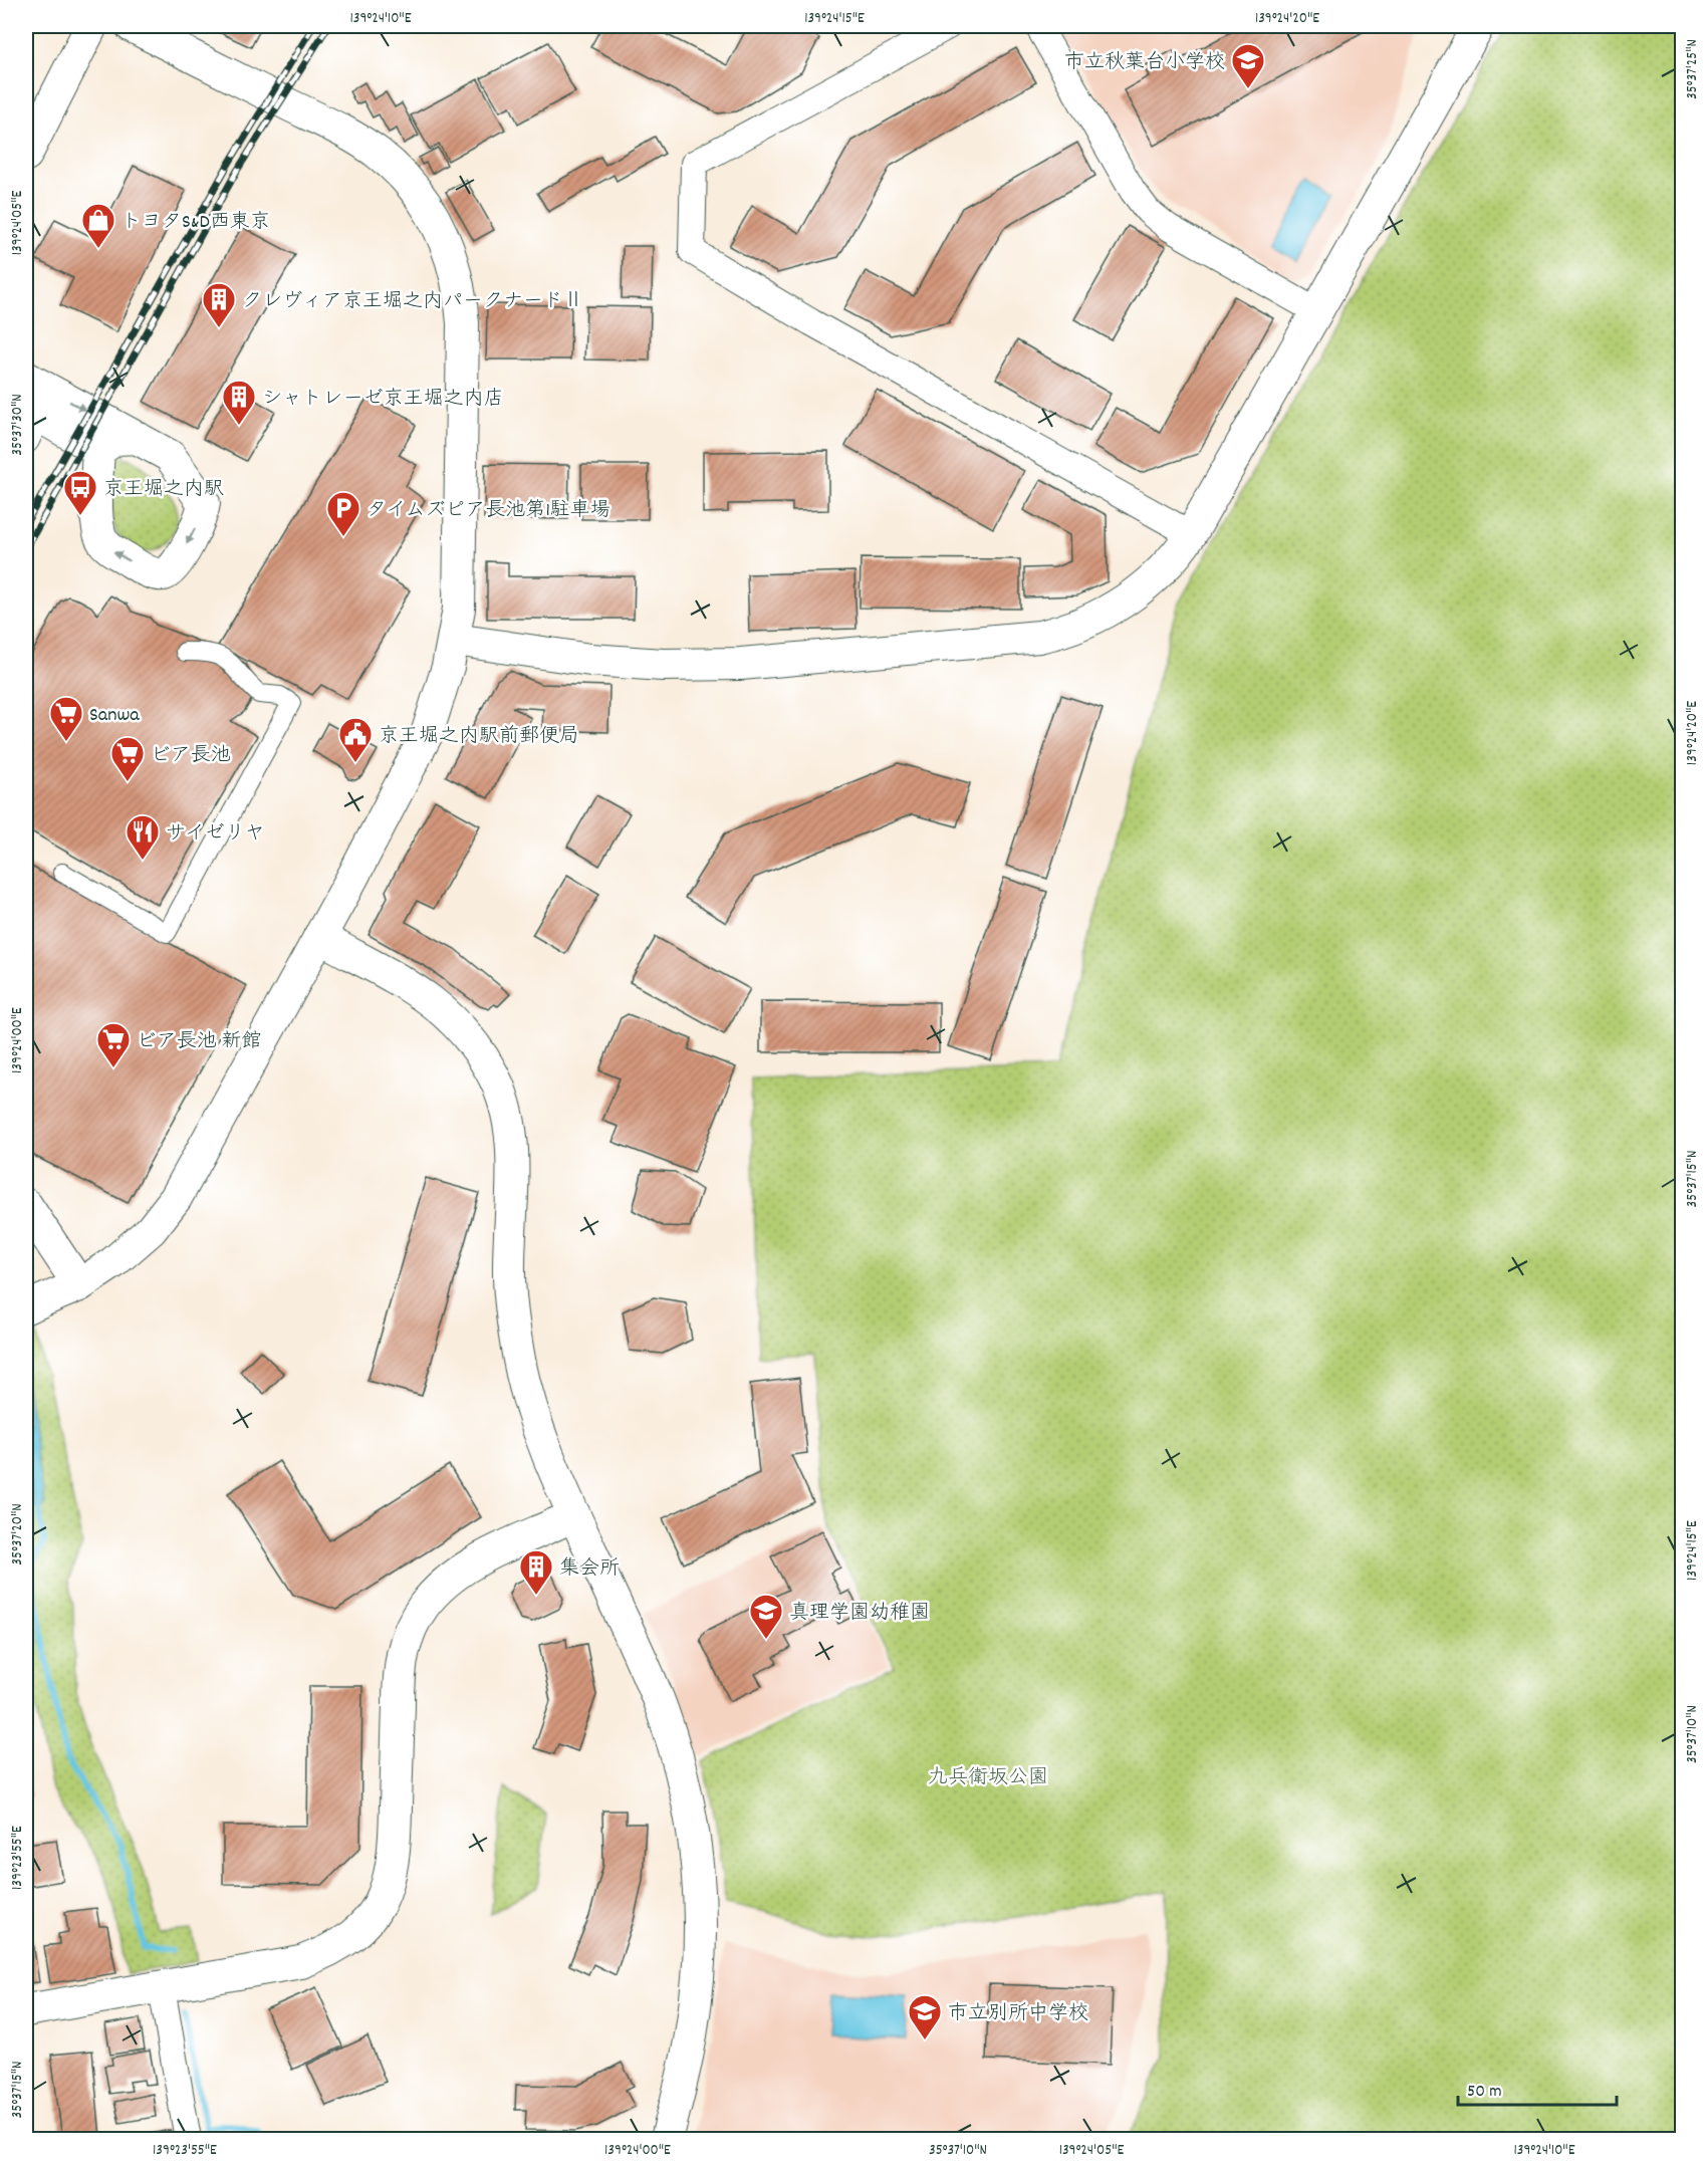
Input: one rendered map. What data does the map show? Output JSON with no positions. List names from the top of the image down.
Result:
{
  "parks": ["九兵衛坂公園"],
  "places": {
    "school or university": ["市立秋葉台小学校", "真理学園幼稚園", "市立別所中学校"],
    "shop": ["トヨタS&D西東京"],
    "building": ["クレヴィア京王堀之内パークナードⅡ", "シャトレーゼ京王堀之内店", "集会所"],
    "bus stop": ["京王堀之内駅"],
    "parking": ["タイムズピア長池第1駐車場"],
    "supermarket": ["Sanwa", "ビア長池", "ビア長池 新館"],
    "public building": ["京王堀之内駅前郵便局"],
    "restaurant": ["サイゼリヤ"]
  },
  "scale_bar": "50 m",
  "coordinates": [
    "139°24'10\"E",
    "139°24'15\"E",
    "139°24'20\"E",
    "35°37'25\"N",
    "139°24'05\"E",
    "35°37'30\"N",
    "139°24'00\"E",
    "35°37'15\"N",
    "35°37'20\"N",
    "35°37'10\"N",
    "139°23'55\"E"
  ]
}
